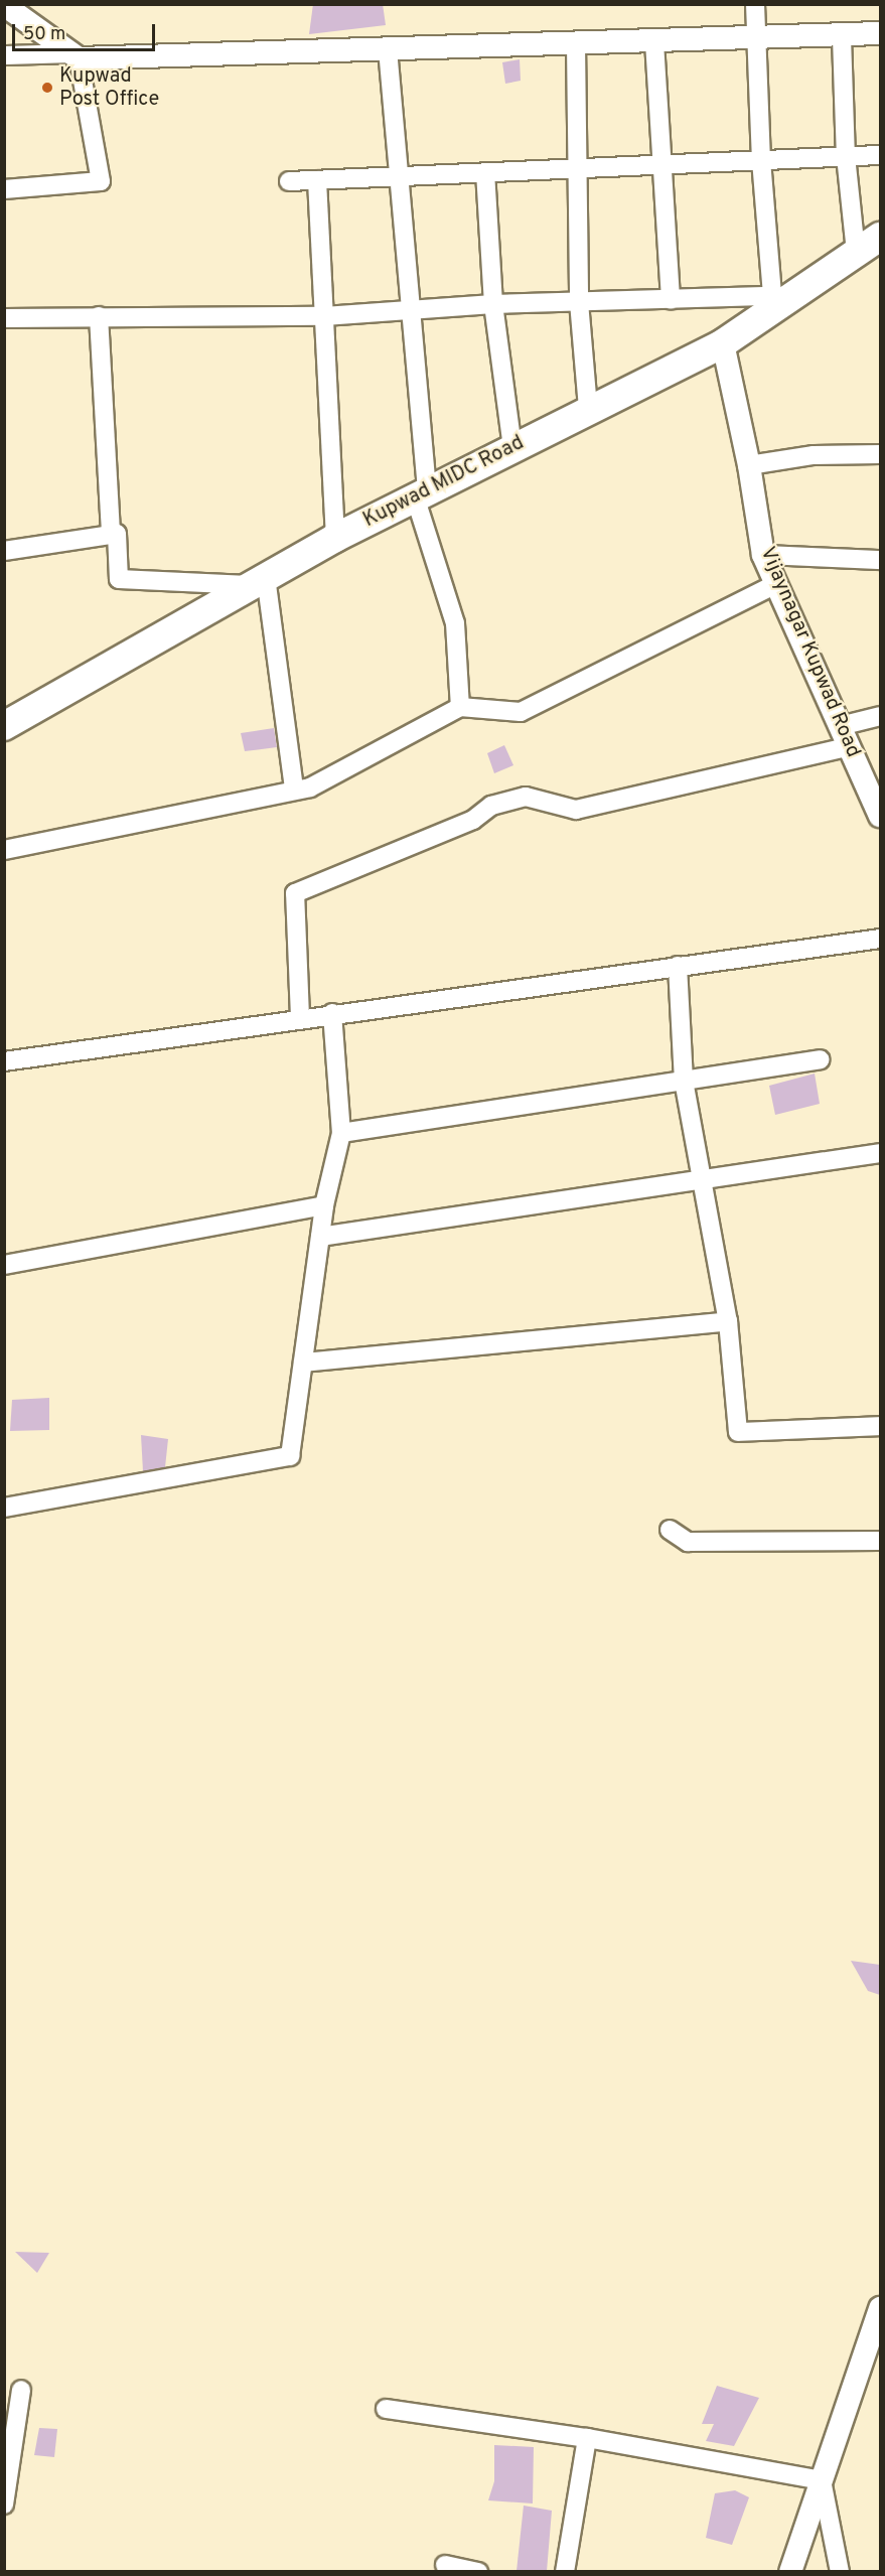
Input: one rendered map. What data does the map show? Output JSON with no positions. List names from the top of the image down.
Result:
{
  "streets": {
    "main road": ["Kupwad MIDC Road"],
    "street": ["Vijaynagar Kupwad Road"]
  },
  "crossings": [
    ["Kupwad MIDC Road", "Vijaynagar Kupwad Road"]
  ],
  "places": ["Kupwad Post Office"],
  "scale_bar": "50 m"
}
